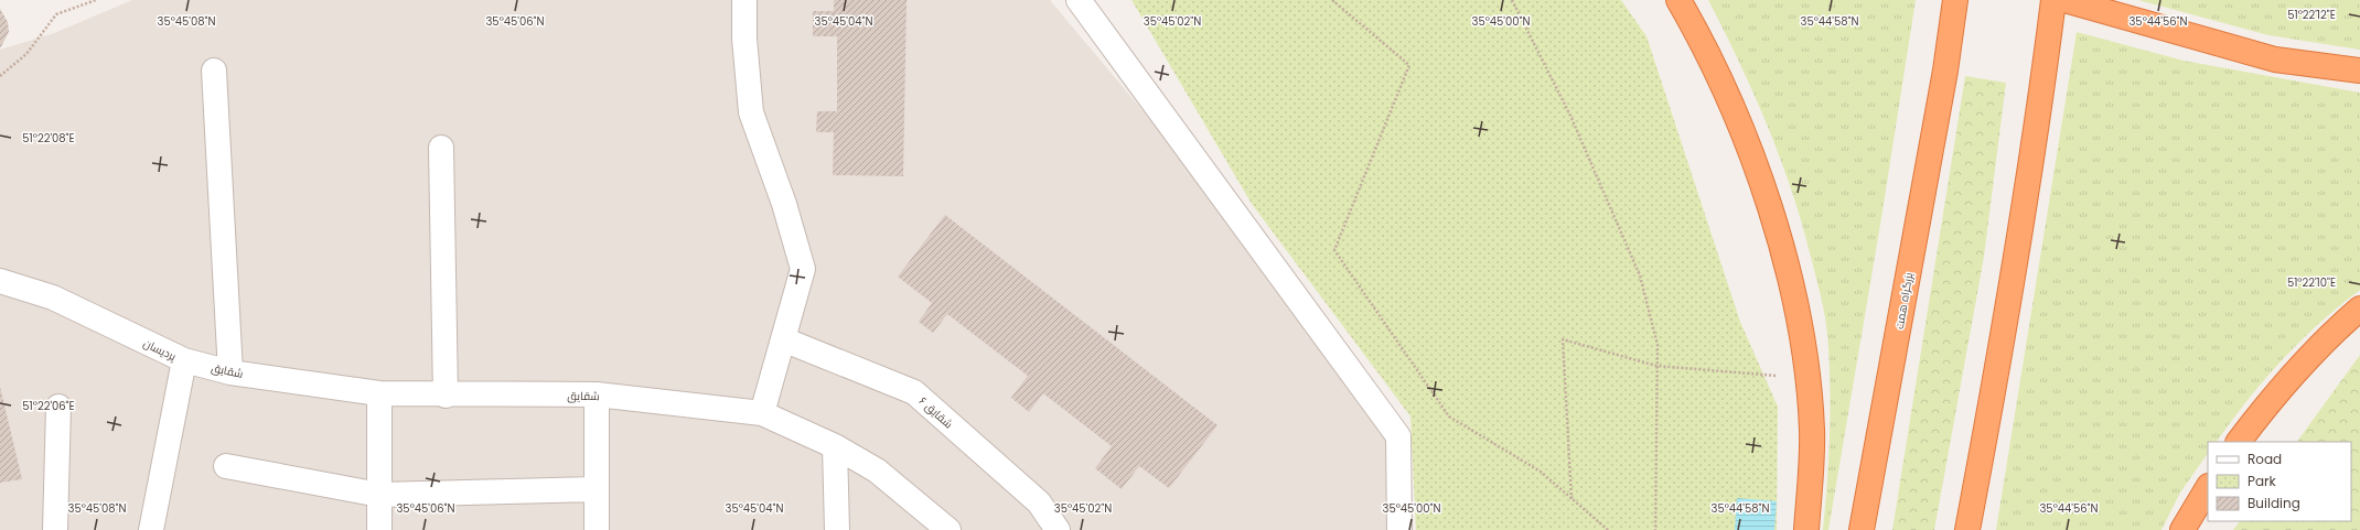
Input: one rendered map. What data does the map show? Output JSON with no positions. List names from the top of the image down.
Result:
{
  "streets": {
    "highway": ["بزرگراه همت"],
    "street": ["پردیسان", "شقایق", "شقایق ۶"]
  },
  "crossings": [
    ["پردیسان", "شقایق"]
  ],
  "legend": ["Road", "Park", "Building"],
  "coordinates": [
    "51°22'12\"E",
    "35°45'08\"N",
    "35°45'06\"N",
    "35°45'04\"N",
    "35°45'02\"N",
    "35°45'00\"N",
    "35°44'58\"N",
    "35°44'56\"N",
    "51°22'08\"E",
    "51°22'10\"E",
    "51°22'06\"E"
  ]
}
